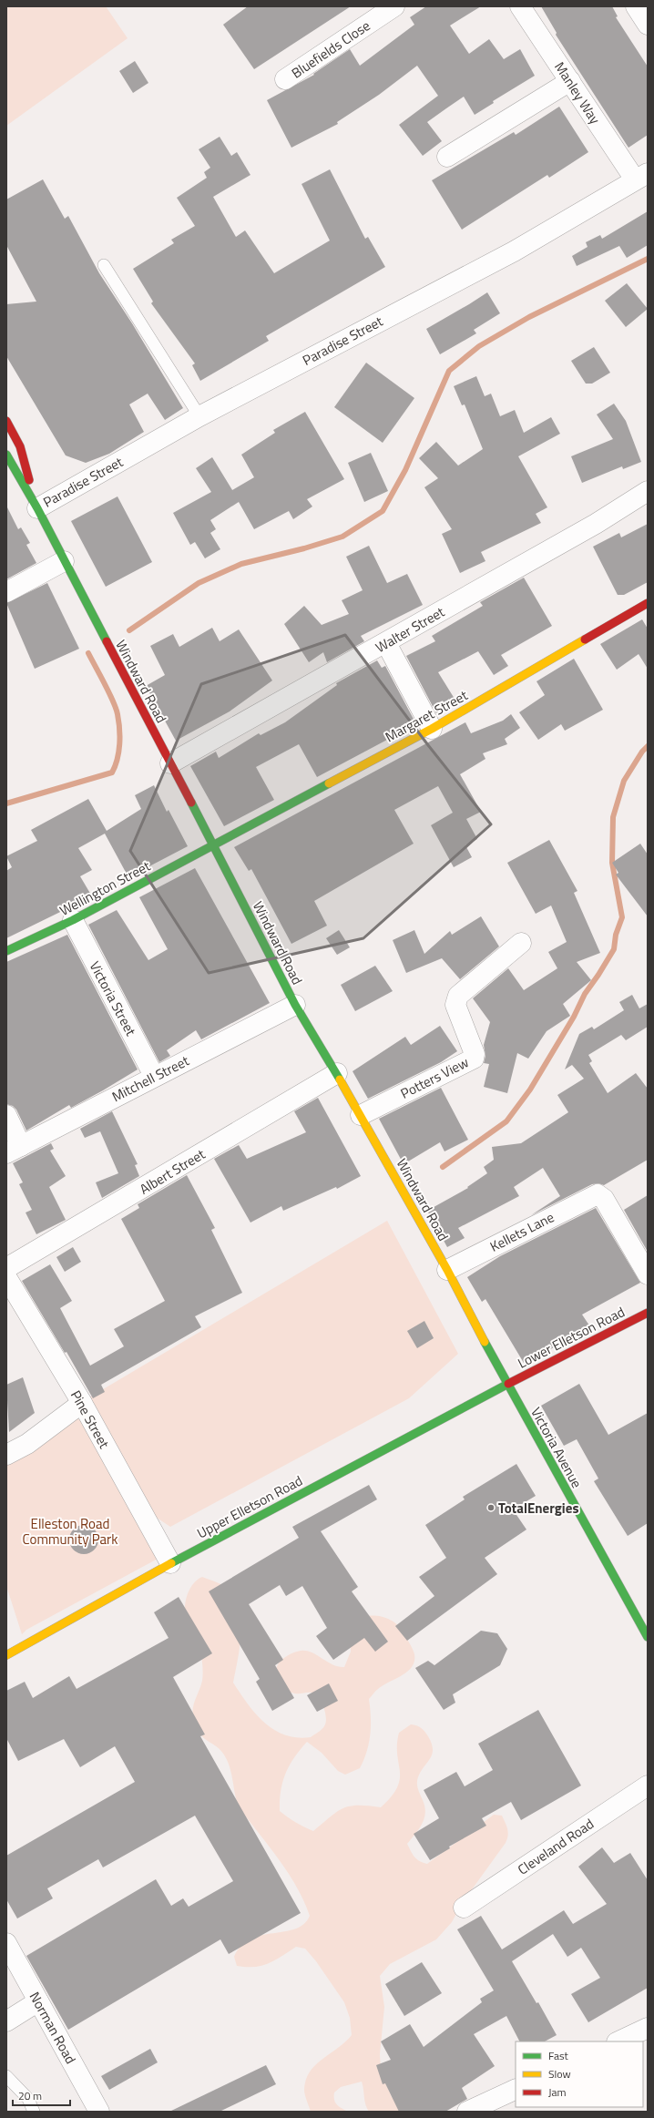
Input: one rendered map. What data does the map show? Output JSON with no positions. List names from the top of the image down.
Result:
{
  "streets": {
    "main road": [
      "Windward Road",
      "Margaret Street",
      "Wellington Street",
      "Lower Elletson Road",
      "Victoria Avenue",
      "Upper Elletson Road"
    ],
    "street": [
      "Bluefields Close",
      "Manley Way",
      "Paradise Street",
      "Walter Street",
      "Victoria Street",
      "Potters View",
      "Mitchell Street",
      "Albert Street",
      "Kellets Lane",
      "Pine Street",
      "Cleveland Road",
      "Norman Road"
    ]
  },
  "crossings": [
    ["Manley Way", "Paradise Street"],
    ["Paradise Street", "Windward Road"],
    ["Walter Street", "Windward Road"],
    ["Windward Road", "Margaret Street"],
    ["Windward Road", "Wellington Street"],
    ["Windward Road", "Potters View"],
    ["Windward Road", "Mitchell Street"],
    ["Windward Road", "Albert Street"],
    ["Windward Road", "Kellets Lane"],
    ["Windward Road", "Lower Elletson Road"],
    ["Windward Road", "Victoria Avenue"],
    ["Windward Road", "Upper Elletson Road"],
    ["Margaret Street", "Wellington Street"],
    ["Wellington Street", "Victoria Street"],
    ["Victoria Street", "Mitchell Street"],
    ["Lower Elletson Road", "Victoria Avenue"],
    ["Lower Elletson Road", "Upper Elletson Road"],
    ["Pine Street", "Upper Elletson Road"],
    ["Victoria Avenue", "Upper Elletson Road"]
  ],
  "parks": ["Elleston Road Community Park"],
  "places": ["TotalEnergies"],
  "legend": ["Fast", "Slow", "Jam"],
  "scale_bar": "20 m"
}
